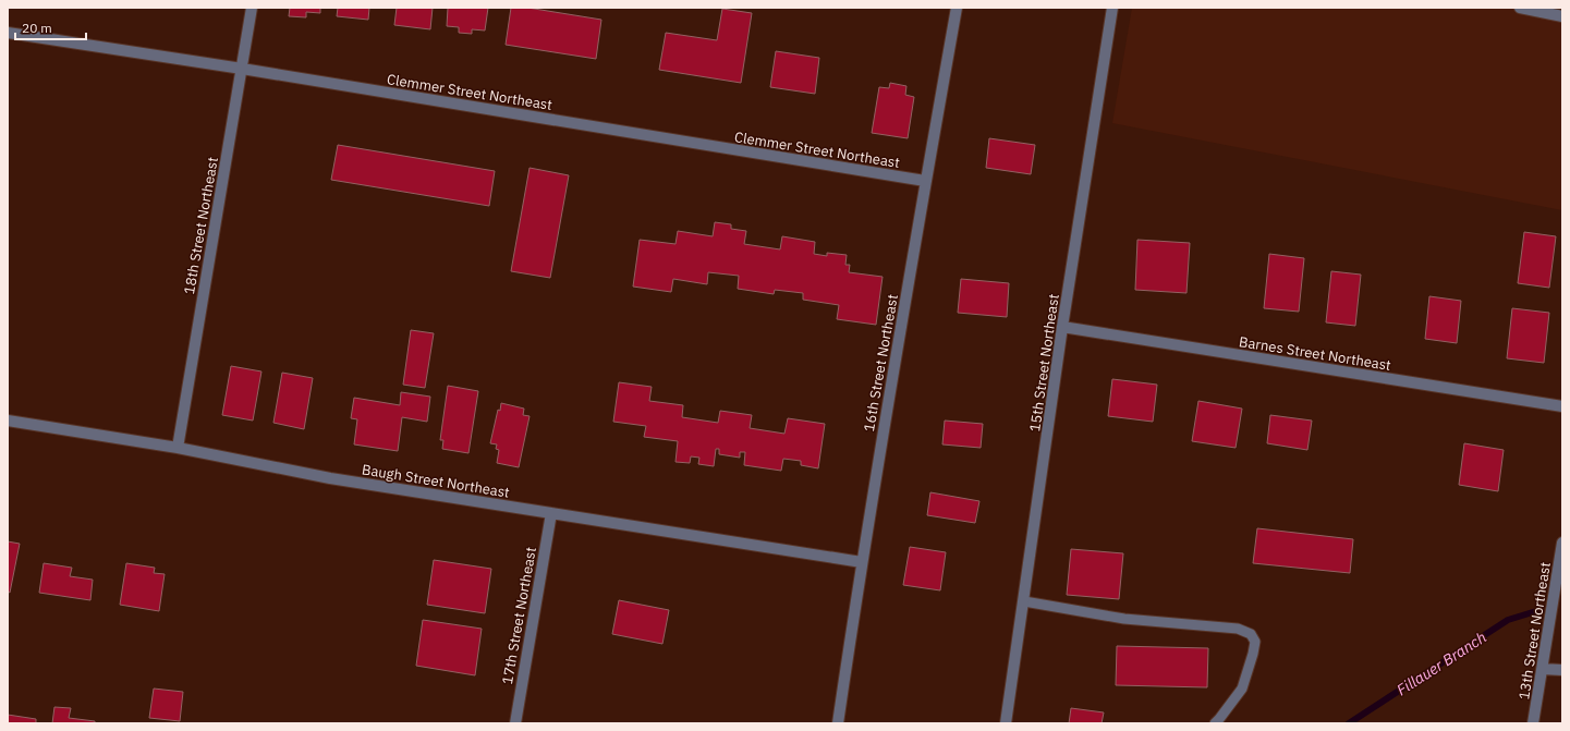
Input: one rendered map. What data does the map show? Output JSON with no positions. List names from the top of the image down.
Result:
{
  "streets": {
    "street": [
      "Clemmer Street Northeast",
      "18th Street Northeast",
      "Barnes Street Northeast",
      "16th Street Northeast",
      "15th Street Northeast",
      "Baugh Street Northeast",
      "17th Street Northeast",
      "13th Street Northeast"
    ]
  },
  "crossings": [
    ["Clemmer Street Northeast", "18th Street Northeast"],
    ["Clemmer Street Northeast", "16th Street Northeast"],
    ["18th Street Northeast", "Baugh Street Northeast"],
    ["Barnes Street Northeast", "15th Street Northeast"],
    ["16th Street Northeast", "Baugh Street Northeast"],
    ["Baugh Street Northeast", "17th Street Northeast"]
  ],
  "water": ["Fillauer Branch"],
  "scale_bar": "20 m"
}
